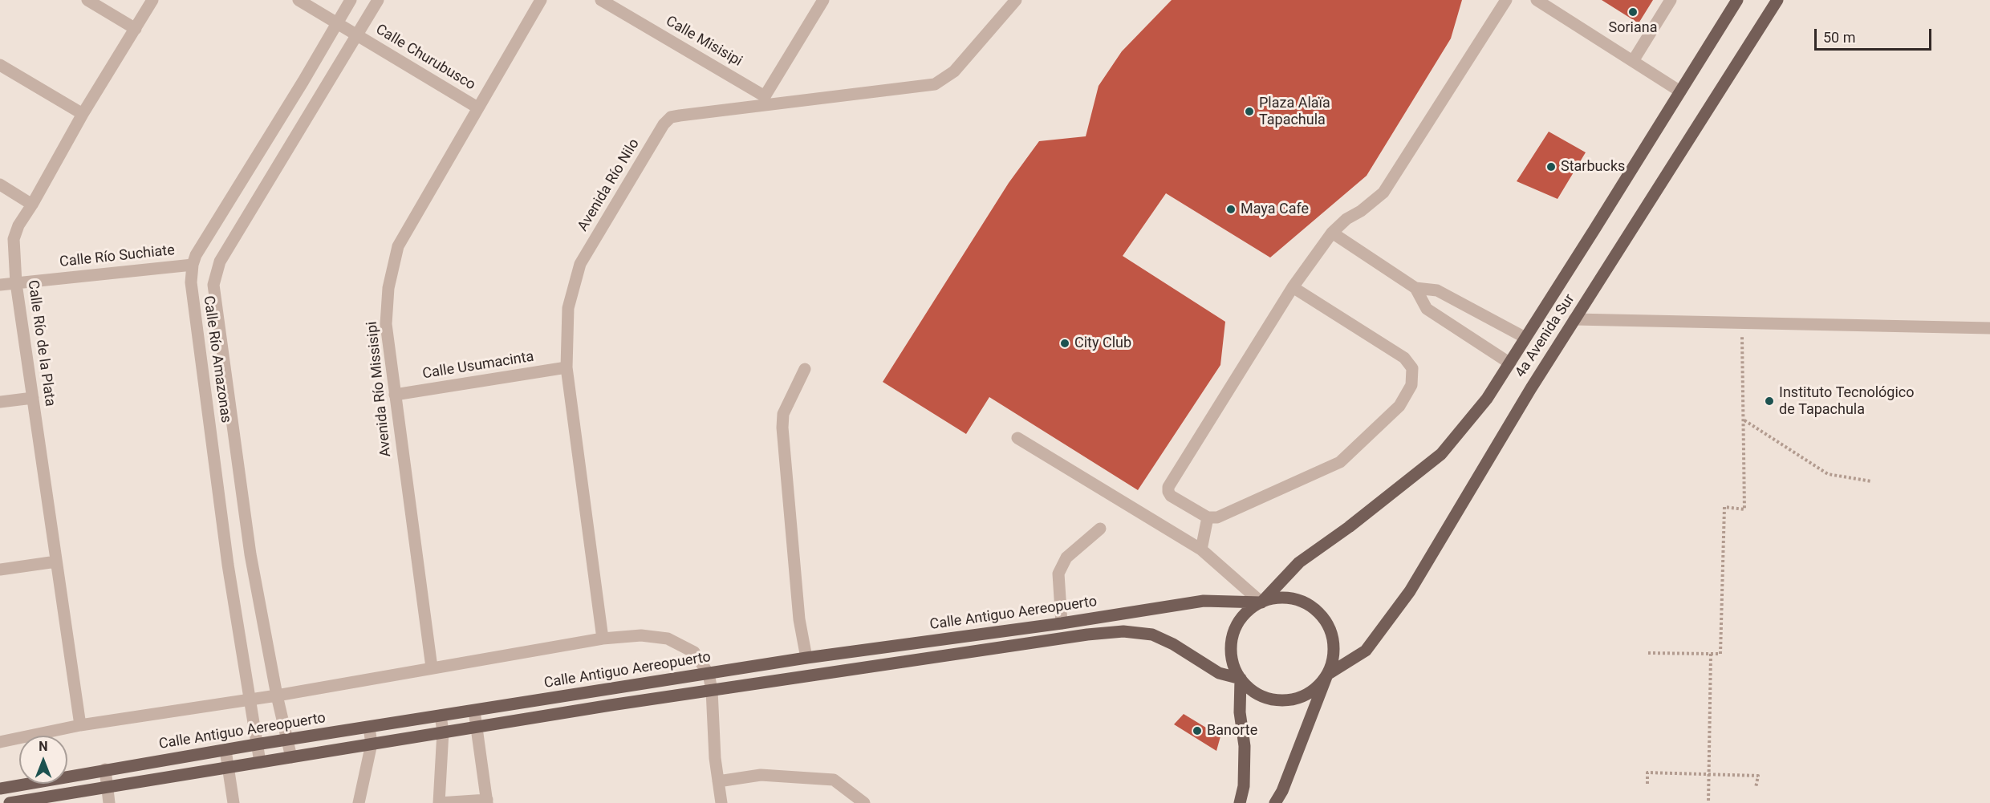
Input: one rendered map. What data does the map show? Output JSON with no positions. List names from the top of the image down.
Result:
{
  "streets": {
    "main road": ["4a Avenida Sur", "Calle Antiguo Aereopuerto"],
    "street": [
      "Calle Misisipi",
      "Calle Churubusco",
      "Avenida Río Nilo",
      "Calle Río Suchiate",
      "Calle Río de la Plata",
      "Calle Río Amazonas",
      "Calle Usumacinta",
      "Avenida Río Missisipi"
    ]
  },
  "crossings": [
    ["Calle Misisipi", "Avenida Río Nilo"],
    ["Calle Churubusco", "Calle Río Amazonas"],
    ["Calle Churubusco", "Avenida Río Missisipi"],
    ["Avenida Río Nilo", "Calle Usumacinta"],
    ["Calle Río Suchiate", "Calle Río de la Plata"],
    ["Calle Río Suchiate", "Calle Río Amazonas"],
    ["4a Avenida Sur", "Calle Antiguo Aereopuerto"],
    ["Calle Río Amazonas", "Calle Antiguo Aereopuerto"],
    ["Calle Usumacinta", "Avenida Río Missisipi"]
  ],
  "places": [
    "Soriana",
    "Plaza Alaïa Tapachula",
    "Starbucks",
    "Maya Cafe",
    "City Club",
    "Instituto Tecnológico de Tapachula",
    "Banorte"
  ],
  "scale_bar": "50 m",
  "north": "top"
}
